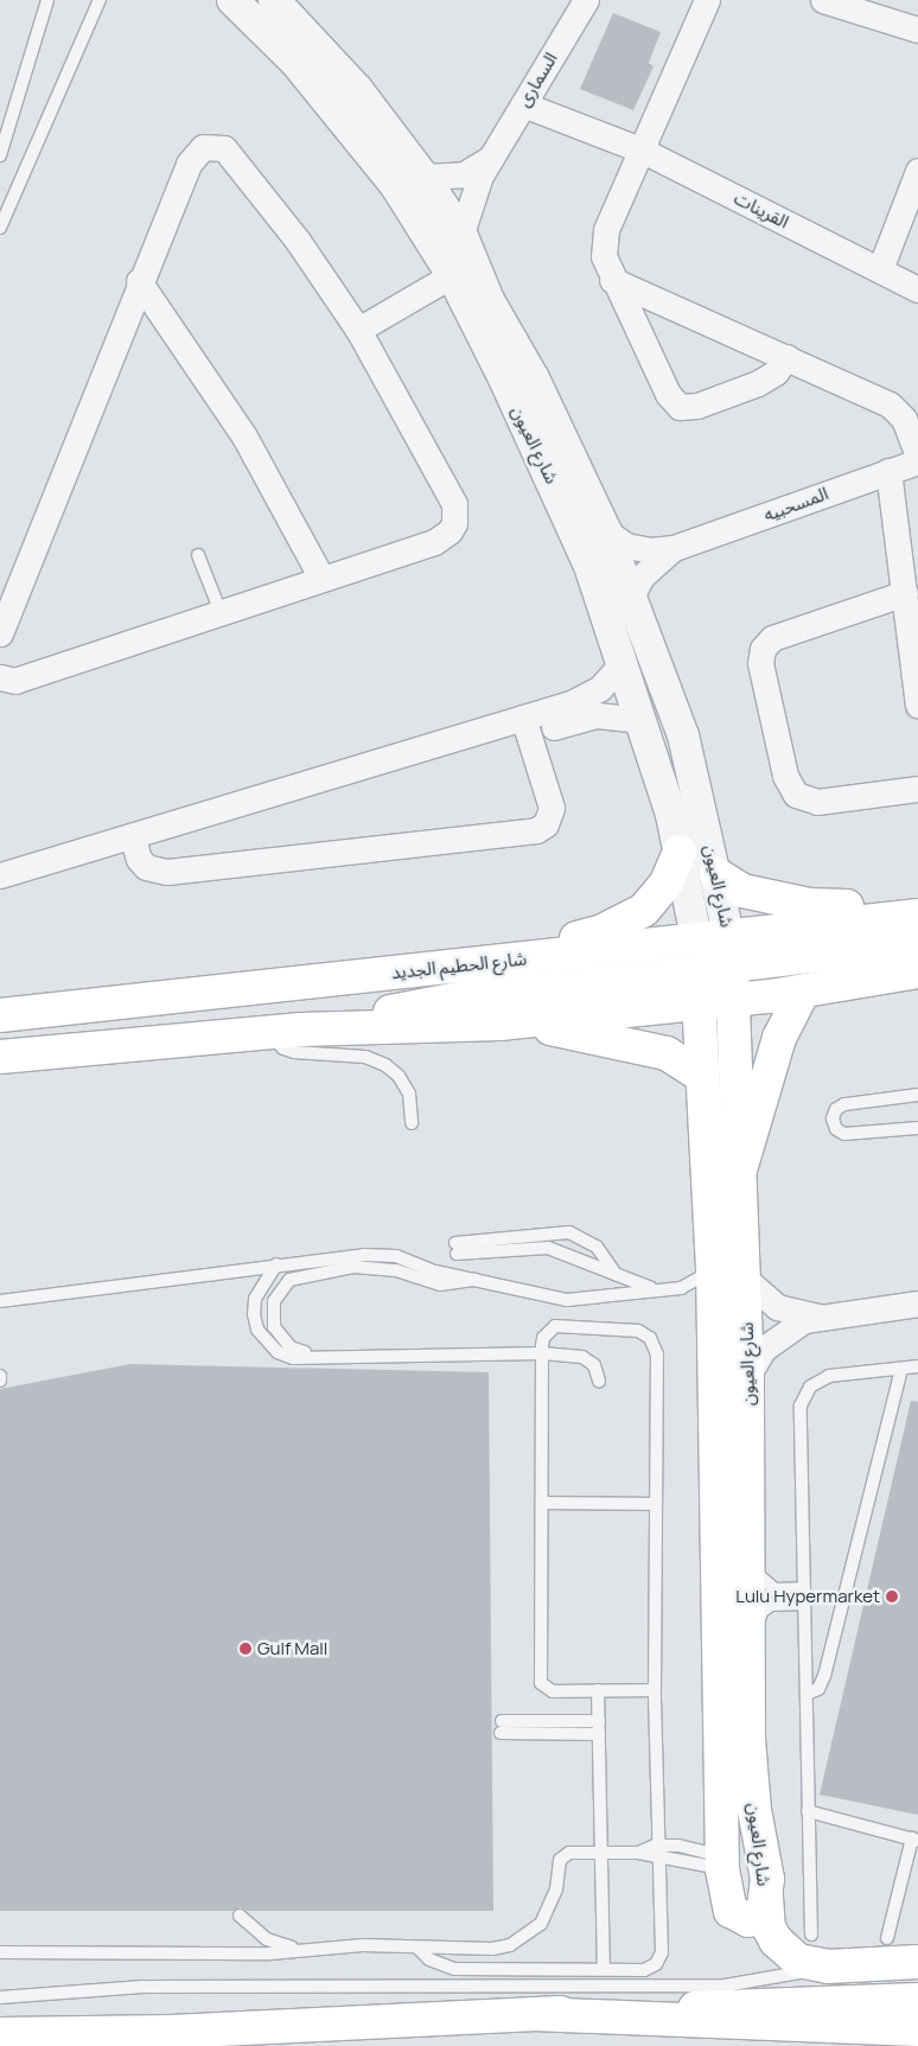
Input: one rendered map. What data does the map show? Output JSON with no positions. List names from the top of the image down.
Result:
{
  "streets": {
    "main road": ["شارع العيون", "شارع الحطيم الجديد"],
    "street": ["السمارى", "القرينات", "المسحبيه"]
  },
  "crossings": [
    ["السمارى", "القرينات"],
    ["السمارى", "شارع العيون"],
    ["شارع العيون", "المسحبيه"],
    ["شارع العيون", "شارع الحطيم الجديد"]
  ],
  "places": ["Lulu Hypermarket", "Gulf Mall"]
}
